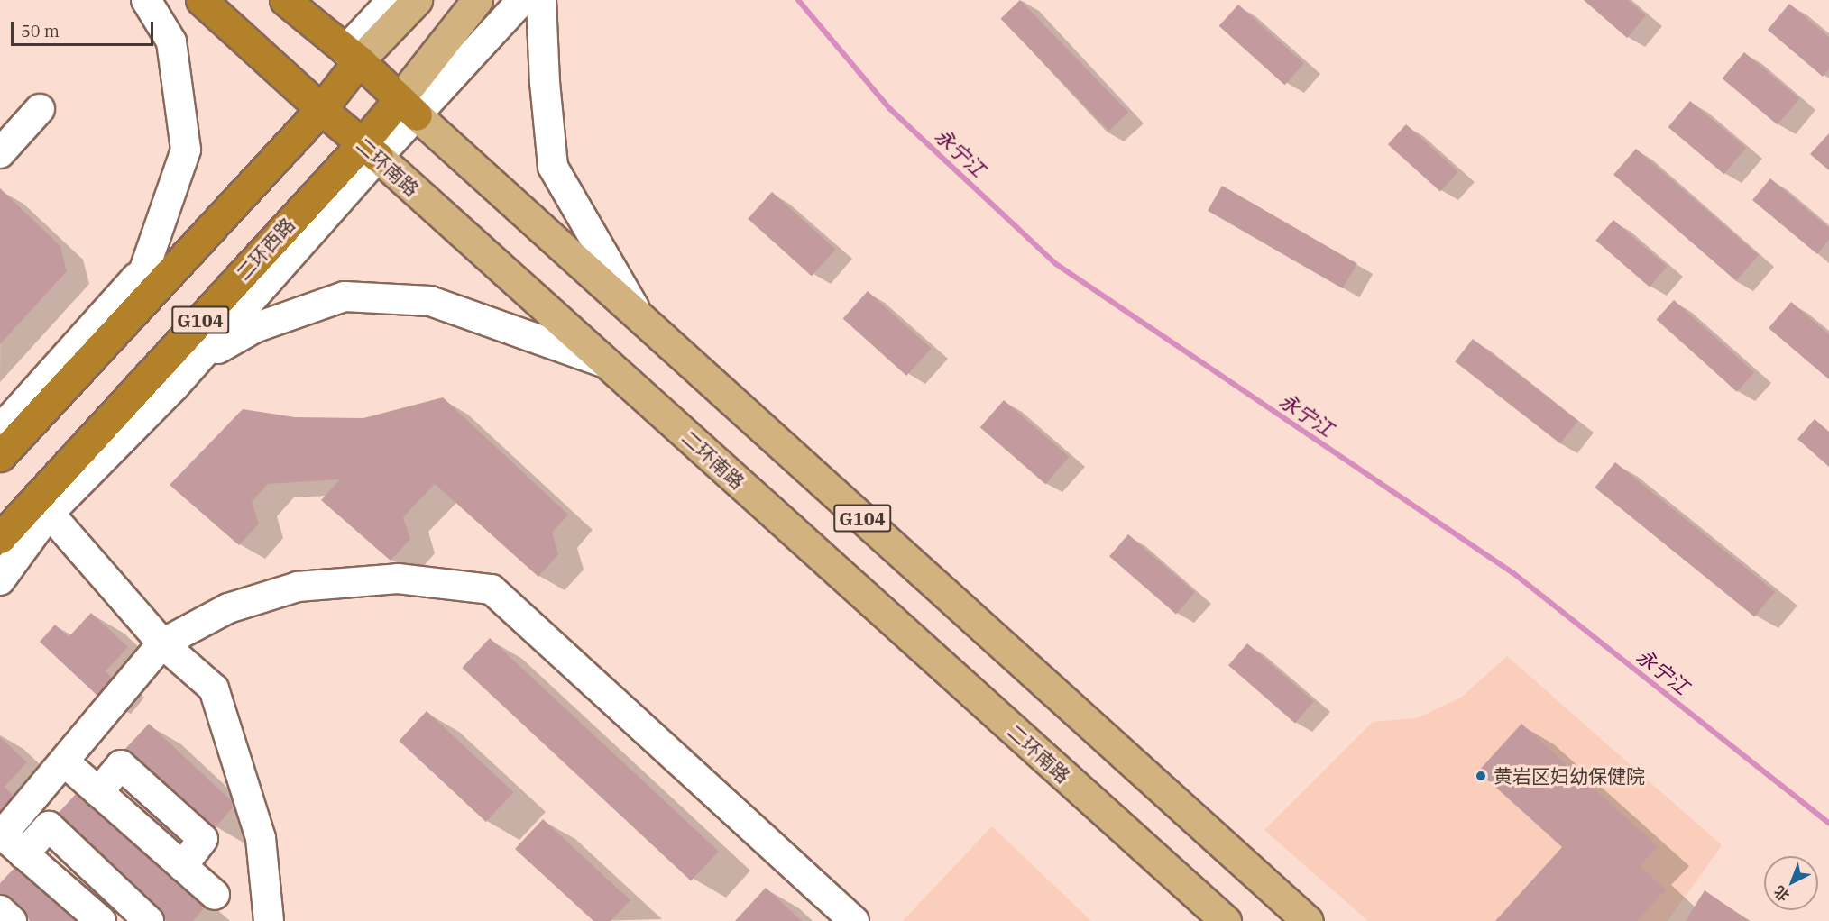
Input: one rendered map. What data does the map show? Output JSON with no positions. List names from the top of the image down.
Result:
{
  "streets": {
    "highway": ["二环南路", "二环西路", "G104"]
  },
  "crossings": [
    ["二环南路", "二环西路"],
    ["二环南路", "G104"],
    ["二环西路", "G104"]
  ],
  "water": ["永宁江"],
  "places": ["黄岩区妇幼保健院"],
  "scale_bar": "50 m",
  "north": "bottom left"
}
